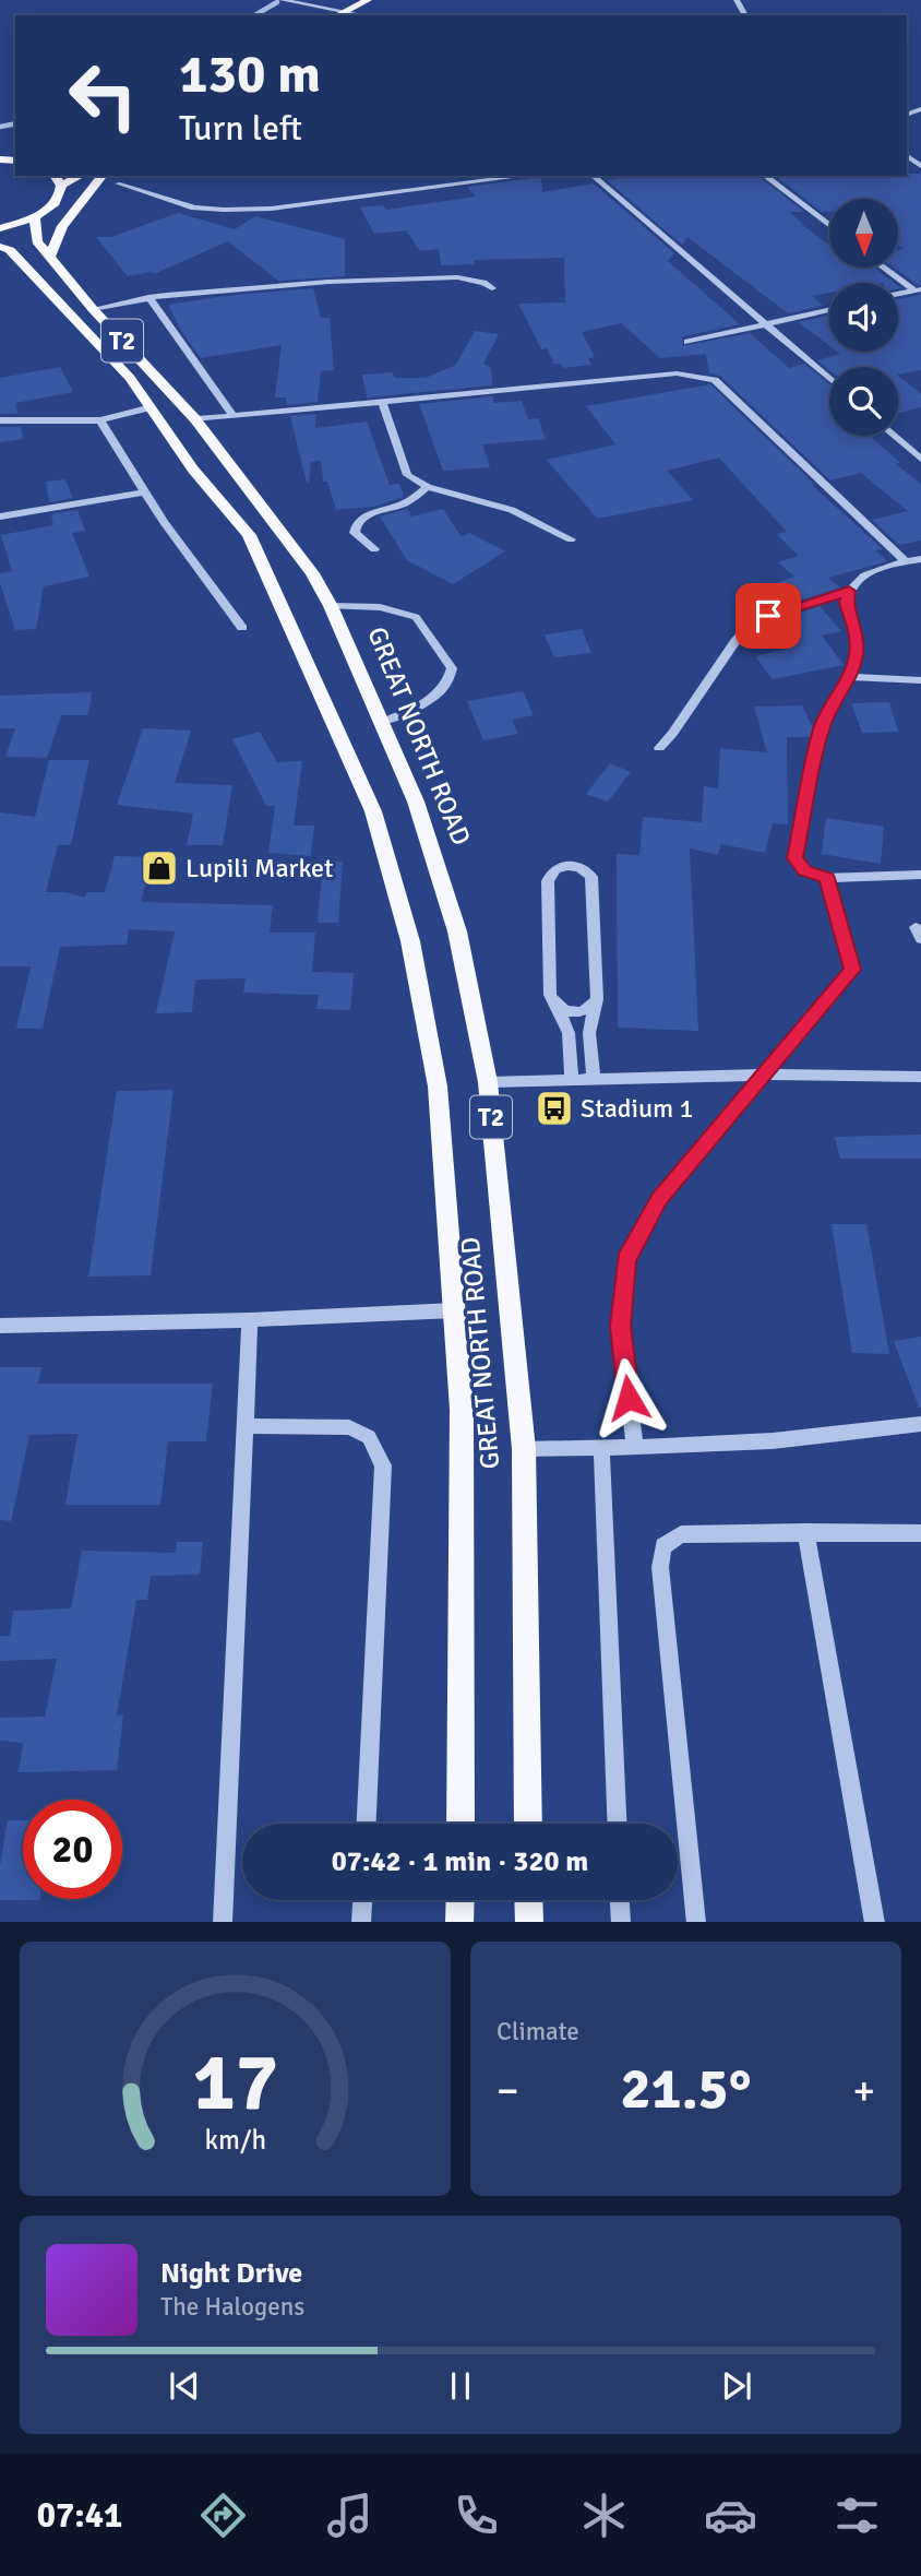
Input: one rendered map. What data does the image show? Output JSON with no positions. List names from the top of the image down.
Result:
{
  "streets": {
    "main road": ["T2", "GREAT NORTH ROAD"]
  },
  "places": {
    "shop": ["Lupili Market"],
    "bus stop": ["Stadium 1"]
  },
  "north": "bottom",
  "page": {
    "turn": ["130 m", "Turn left"],
    "limit": "20",
    "trip": "07:42 · 1 min · 320 m",
    "tile": "Climate",
    "heat": ["−", "21.5°", "+"],
    "song": ["Night Drive", "The Halogens"],
    "tabs": "07:41",
    "gauge": ["17", "km/h"]
  }
}
